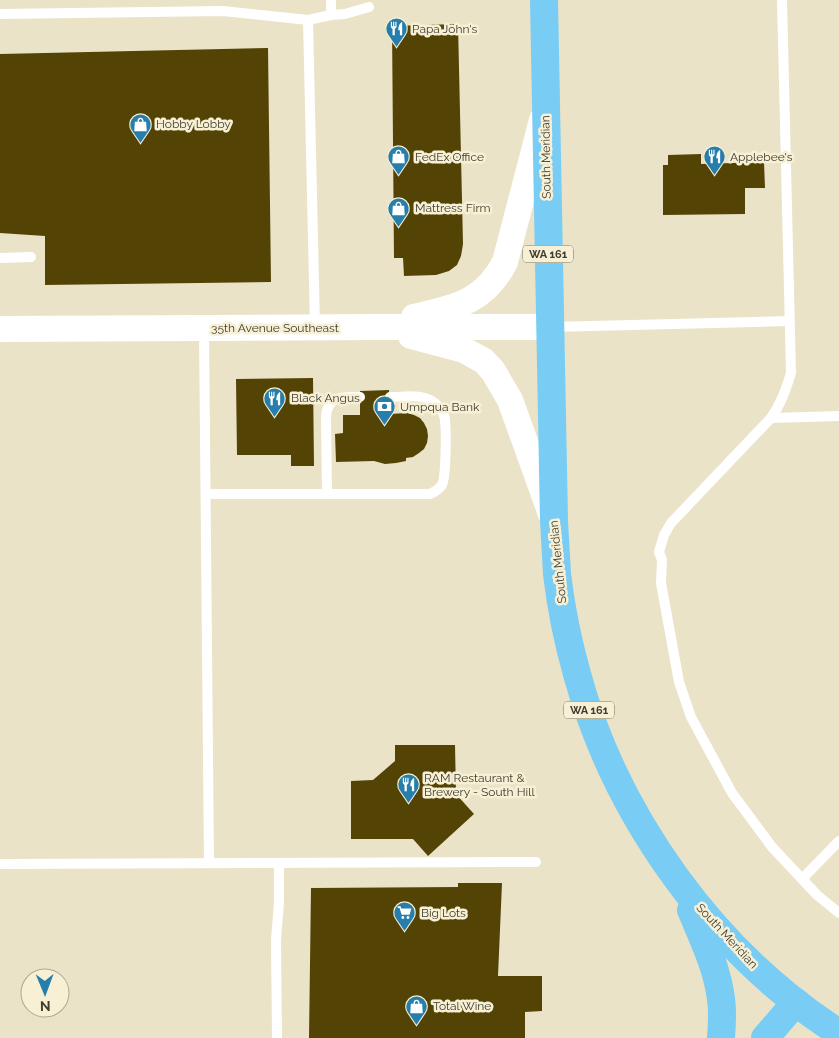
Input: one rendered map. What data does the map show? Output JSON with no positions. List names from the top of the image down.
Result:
{
  "streets": {
    "main road": ["South Meridian", "WA 161"],
    "street": ["35th Avenue Southeast"]
  },
  "crossings": [
    ["South Meridian", "WA 161"],
    ["South Meridian", "35th Avenue Southeast"]
  ],
  "places": {
    "restaurant": [
      "Papa John's",
      "Applebee's",
      "Black Angus",
      "RAM Restaurant & Brewery - South Hill"
    ],
    "shop": [
      "Hobby Lobby",
      "FedEx Office",
      "Mattress Firm",
      "Total Wine"
    ],
    "bank": ["Umpqua Bank"],
    "supermarket": ["Big Lots"]
  },
  "north": "bottom"
}
